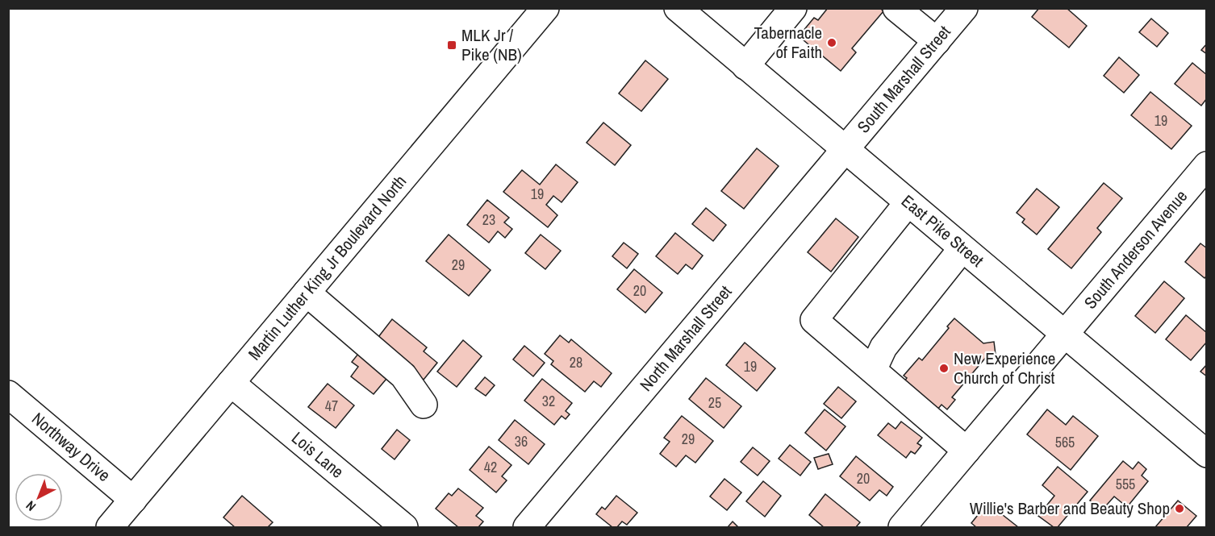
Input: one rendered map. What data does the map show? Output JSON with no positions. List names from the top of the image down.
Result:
{
  "streets": {
    "street": [
      "South Marshall Street",
      "East Pike Street",
      "South Anderson Avenue",
      "Martin Luther King Jr Boulevard North",
      "North Marshall Street",
      "Northway Drive",
      "Lois Lane"
    ]
  },
  "crossings": [
    ["South Marshall Street", "East Pike Street"],
    ["South Marshall Street", "North Marshall Street"],
    ["East Pike Street", "South Anderson Avenue"],
    ["East Pike Street", "North Marshall Street"],
    ["Martin Luther King Jr Boulevard North", "Northway Drive"],
    ["Martin Luther King Jr Boulevard North", "Lois Lane"]
  ],
  "places": {
    "other": ["Tabernacle of Faith", "New Experience Church of Christ", "Willie's Barber and Beauty Shop"],
    "transit": ["MLK Jr / Pike (NB)"]
  },
  "house_numbers": [
    "19",
    "19",
    "23",
    "29",
    "20",
    "28",
    "19",
    "32",
    "25",
    "47",
    "29",
    "36",
    "565",
    "42",
    "20",
    "555"
  ],
  "north": "bottom left"
}
